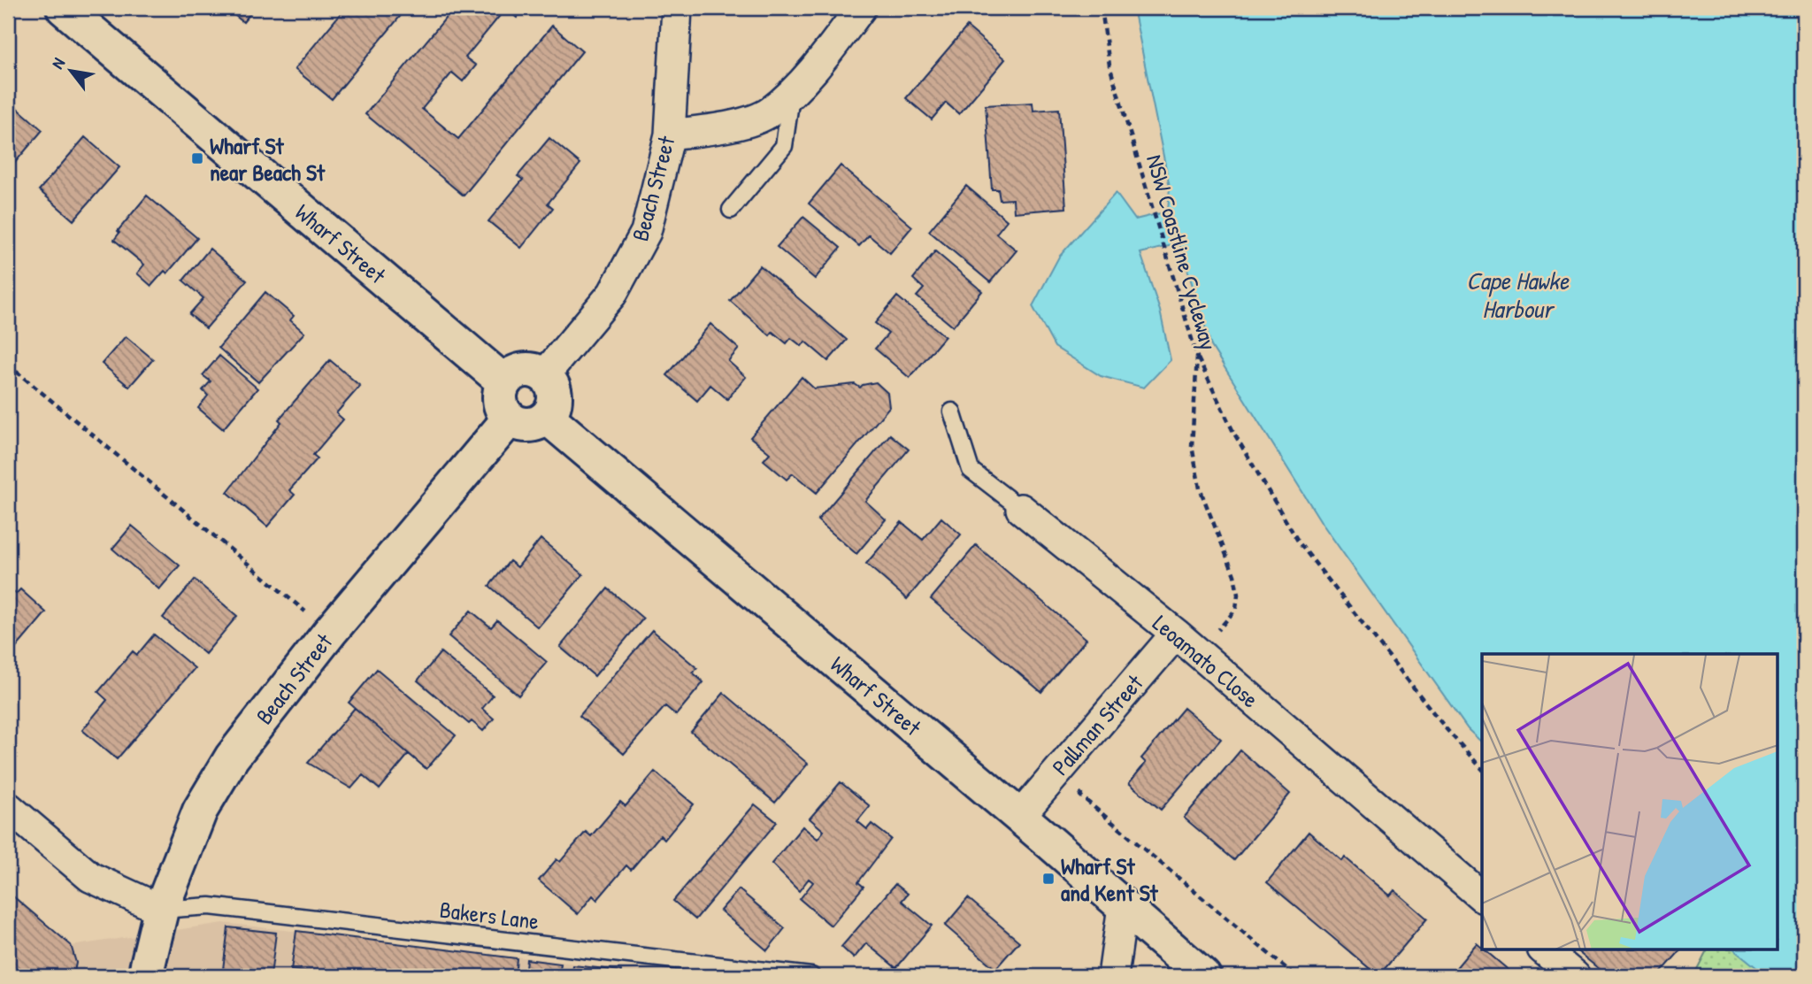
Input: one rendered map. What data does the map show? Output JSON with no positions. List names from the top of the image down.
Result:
{
  "streets": {
    "street": [
      "Beach Street",
      "Wharf Street",
      "Leoamato Close",
      "Pallman Street"
    ],
    "lane": ["Bakers Lane"],
    "path": ["NSW Coastline Cycleway"]
  },
  "crossings": [
    ["Beach Street", "Wharf Street"],
    ["Beach Street", "Bakers Lane"],
    ["Wharf Street", "Pallman Street"],
    ["NSW Coastline Cycleway", "Leoamato Close"],
    ["Leoamato Close", "Pallman Street"]
  ],
  "water": ["Cape Hawke Harbour"],
  "places": {
    "transit": ["Wharf St near Beach St", "Wharf St and Kent St"]
  },
  "north": "top left"
}
